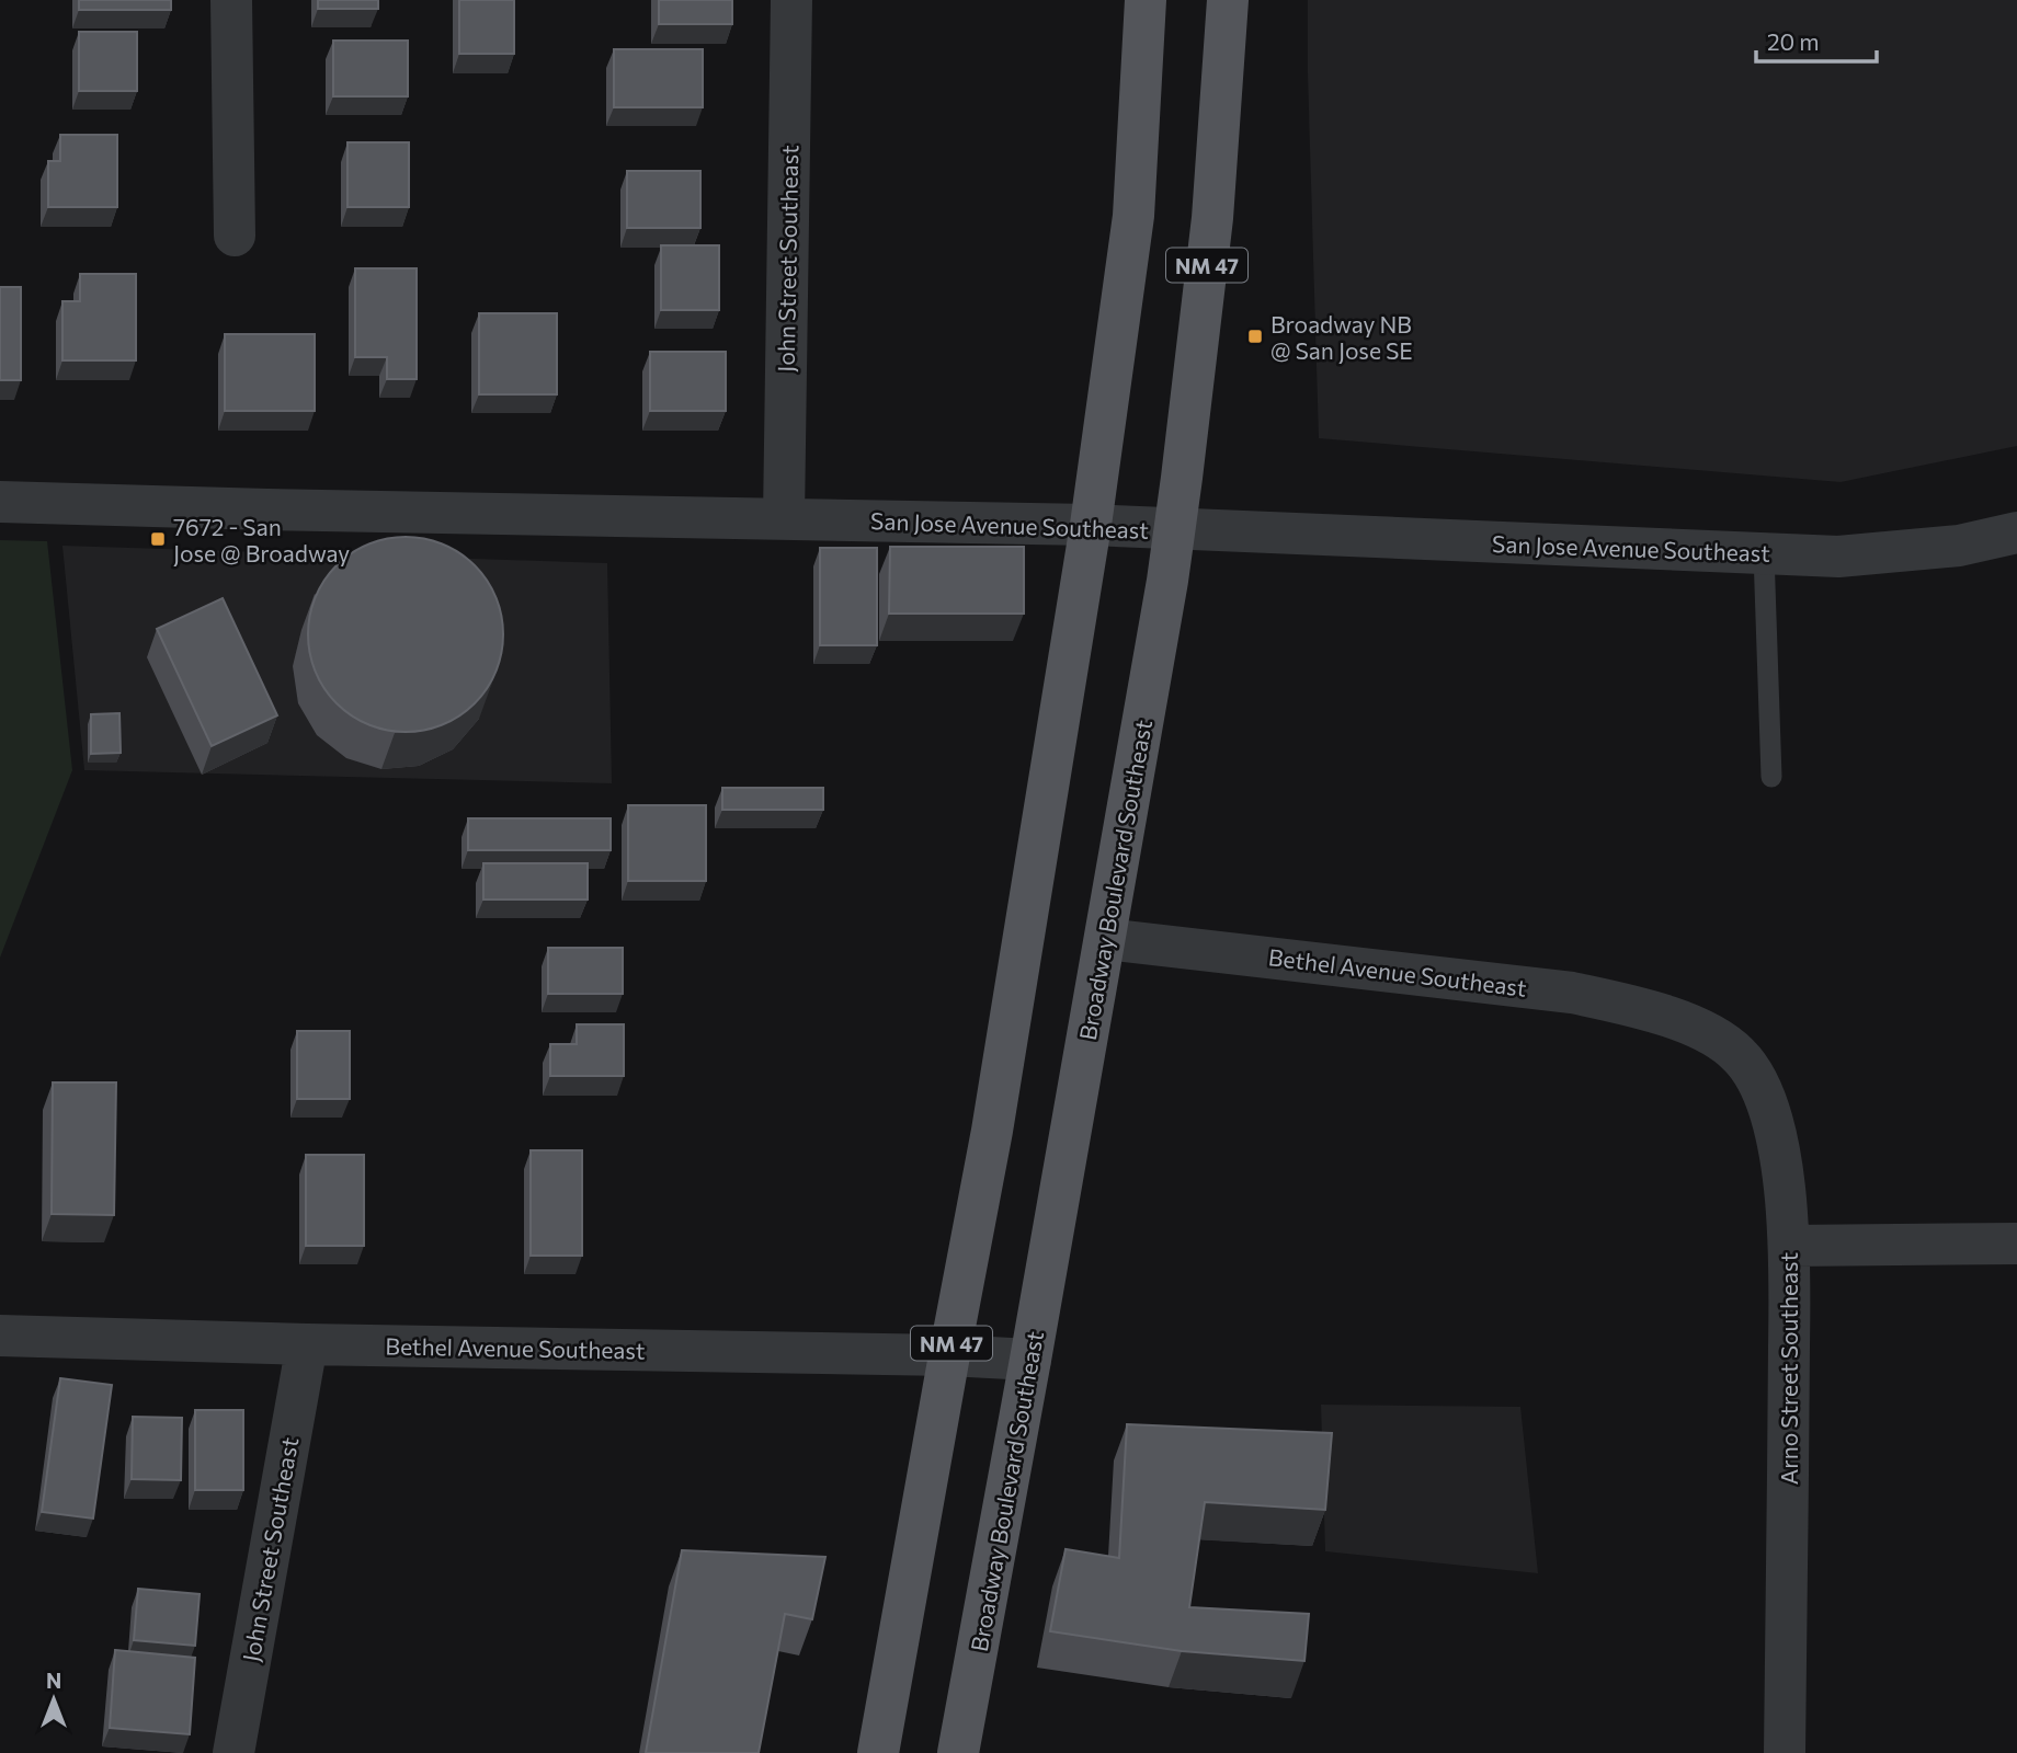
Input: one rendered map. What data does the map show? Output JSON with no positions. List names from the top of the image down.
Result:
{
  "streets": {
    "main road": ["NM 47", "Broadway Boulevard Southeast"],
    "street": [
      "John Street Southeast",
      "San Jose Avenue Southeast",
      "Bethel Avenue Southeast",
      "Arno Street Southeast"
    ]
  },
  "crossings": [
    ["John Street Southeast", "San Jose Avenue Southeast"],
    ["John Street Southeast", "Bethel Avenue Southeast"],
    ["NM 47", "San Jose Avenue Southeast"],
    ["NM 47", "Bethel Avenue Southeast"],
    ["San Jose Avenue Southeast", "Broadway Boulevard Southeast"],
    ["Broadway Boulevard Southeast", "Bethel Avenue Southeast"],
    ["Bethel Avenue Southeast", "Arno Street Southeast"]
  ],
  "places": {
    "transit": ["Broadway NB @ San Jose SE", "7672 - San Jose @ Broadway"]
  },
  "scale_bar": "20 m",
  "north": "top"
}
